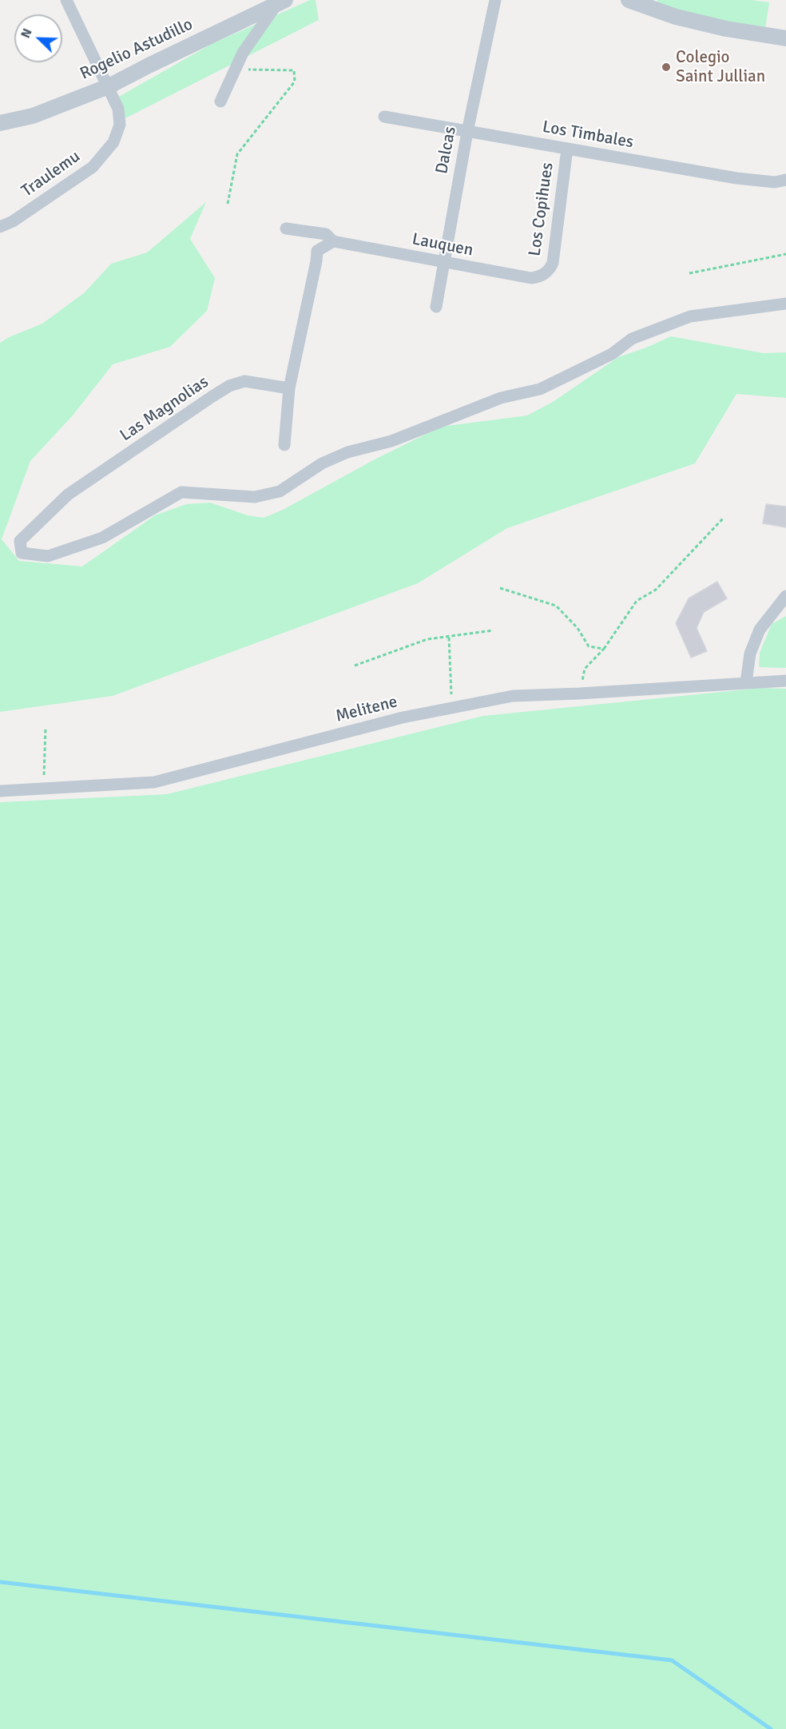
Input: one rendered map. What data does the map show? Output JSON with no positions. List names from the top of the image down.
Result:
{
  "streets": {
    "street": [
      "Rogelio Astudillo",
      "Los Timbales",
      "Dalcas",
      "Traulemu",
      "Los Copihues",
      "Lauquen",
      "Las Magnolias",
      "Melitene"
    ]
  },
  "crossings": [
    ["Rogelio Astudillo", "Traulemu"],
    ["Los Timbales", "Dalcas"],
    ["Los Timbales", "Los Copihues"],
    ["Dalcas", "Lauquen"],
    ["Los Copihues", "Lauquen"]
  ],
  "places": ["Colegio Saint Jullian"],
  "north": "top left"
}
